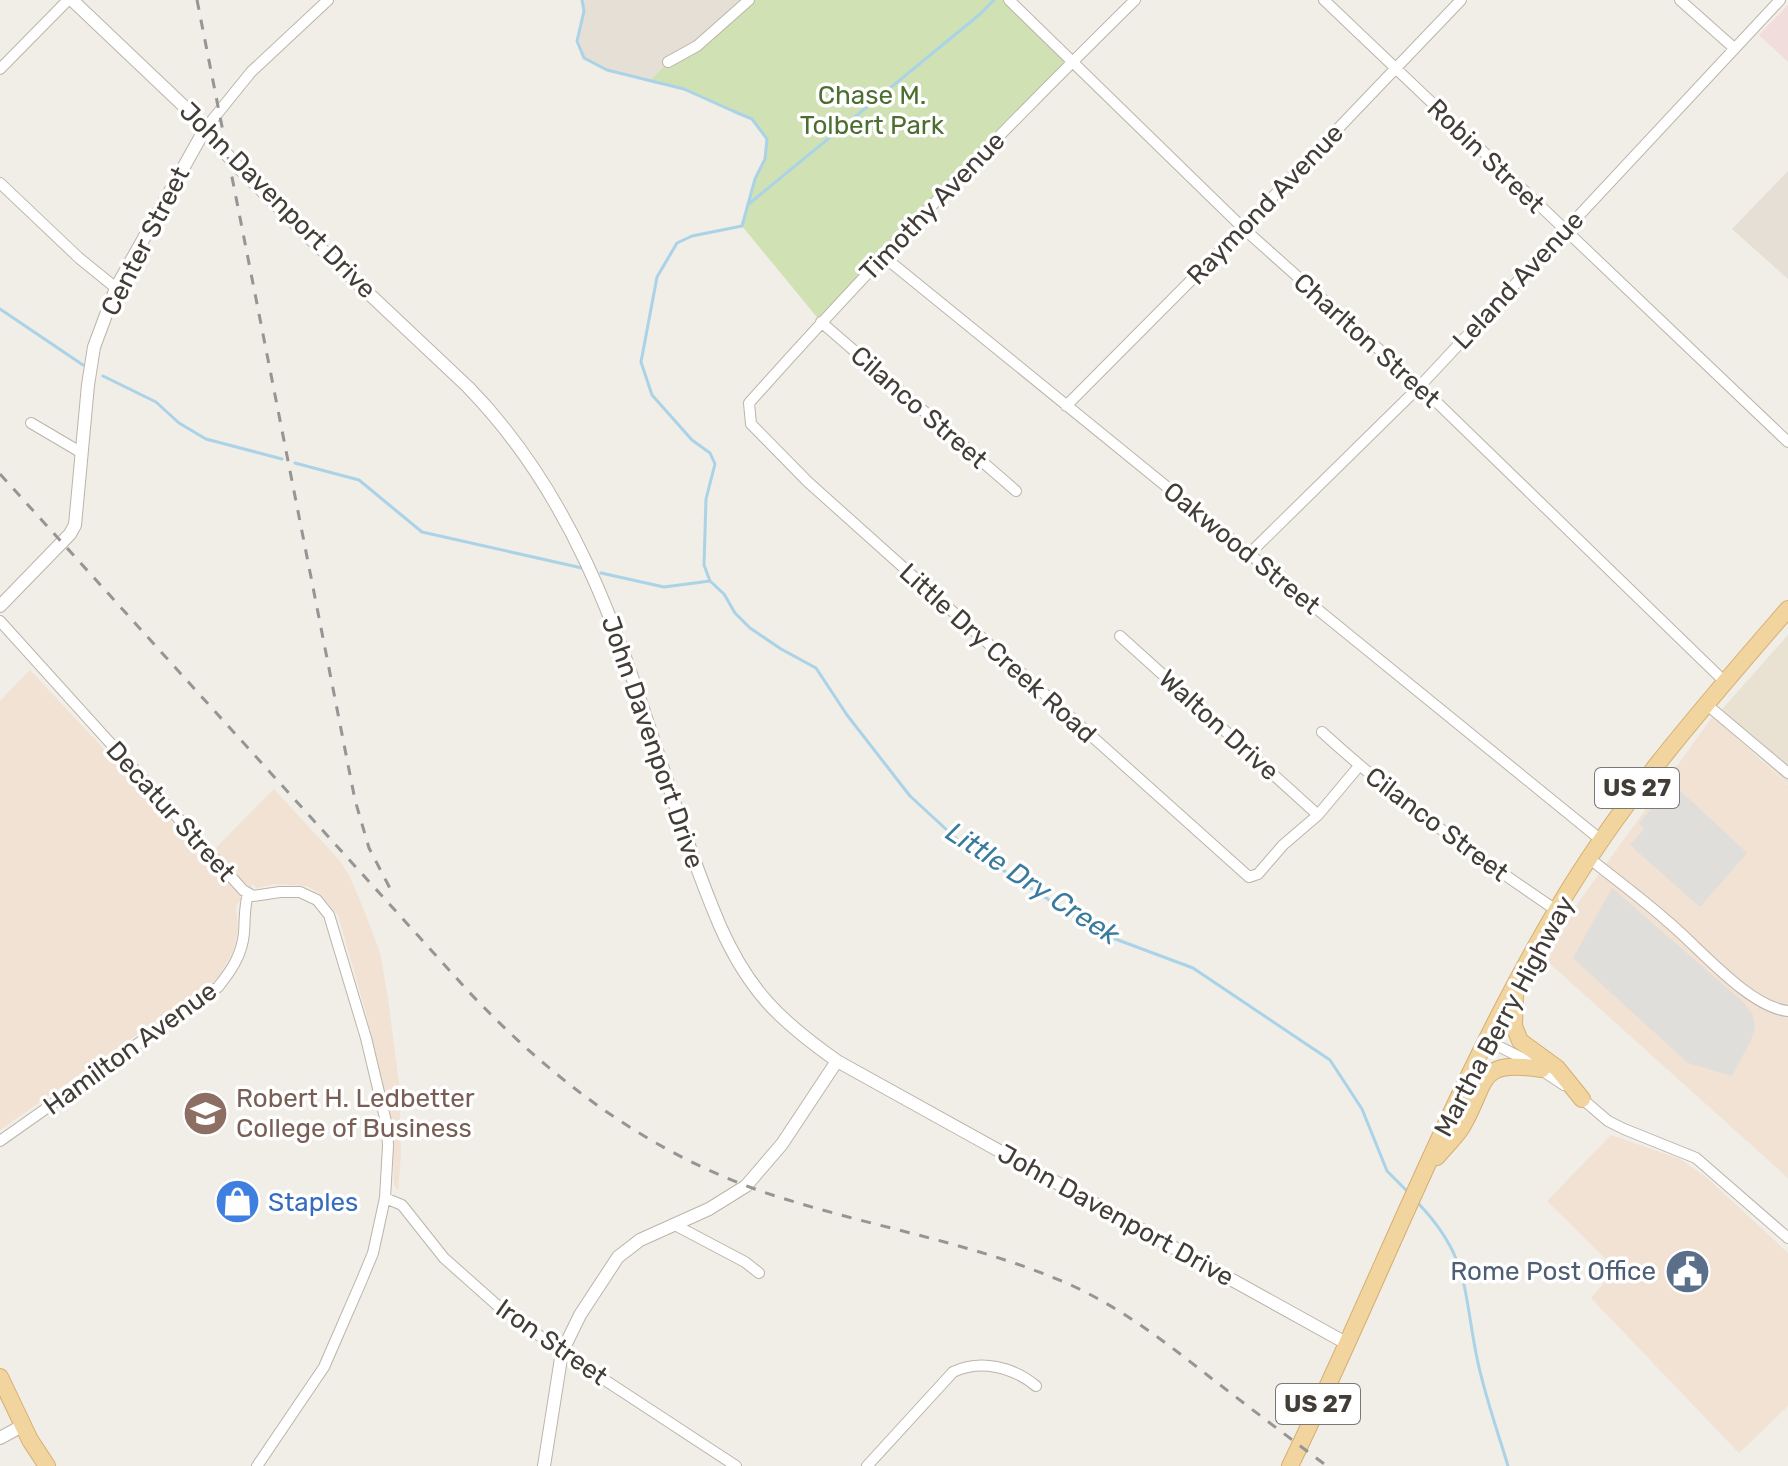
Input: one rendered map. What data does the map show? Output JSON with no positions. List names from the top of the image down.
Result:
{
  "streets": {
    "main road": ["US 27", "Martha Berry Highway"],
    "street": [
      "Robin Street",
      "John Davenport Drive",
      "Raymond Avenue",
      "Timothy Avenue",
      "Center Street",
      "Leland Avenue",
      "Charlton Street",
      "Cilanco Street",
      "Oakwood Street",
      "Little Dry Creek Road",
      "Walton Drive",
      "Decatur Street",
      "Hamilton Avenue",
      "Iron Street"
    ]
  },
  "crossings": [
    ["Robin Street", "Raymond Avenue"],
    ["Robin Street", "Leland Avenue"],
    ["John Davenport Drive", "Center Street"],
    ["John Davenport Drive", "US 27"],
    ["Raymond Avenue", "Charlton Street"],
    ["Raymond Avenue", "Oakwood Street"],
    ["Timothy Avenue", "Charlton Street"],
    ["Timothy Avenue", "Cilanco Street"],
    ["Timothy Avenue", "Oakwood Street"],
    ["Timothy Avenue", "Little Dry Creek Road"],
    ["Leland Avenue", "Charlton Street"],
    ["Leland Avenue", "Oakwood Street"],
    ["Charlton Street", "Martha Berry Highway"],
    ["Cilanco Street", "Martha Berry Highway"],
    ["Oakwood Street", "Martha Berry Highway"],
    ["Little Dry Creek Road", "Walton Drive"],
    ["US 27", "Martha Berry Highway"],
    ["Decatur Street", "Hamilton Avenue"],
    ["Decatur Street", "Iron Street"]
  ],
  "water": ["Little Dry Creek"],
  "parks": ["Chase M. Tolbert Park"],
  "places": {
    "school or university": ["Robert H. Ledbetter College of Business"],
    "shop": ["Staples"],
    "public building": ["Rome Post Office"]
  }
}
